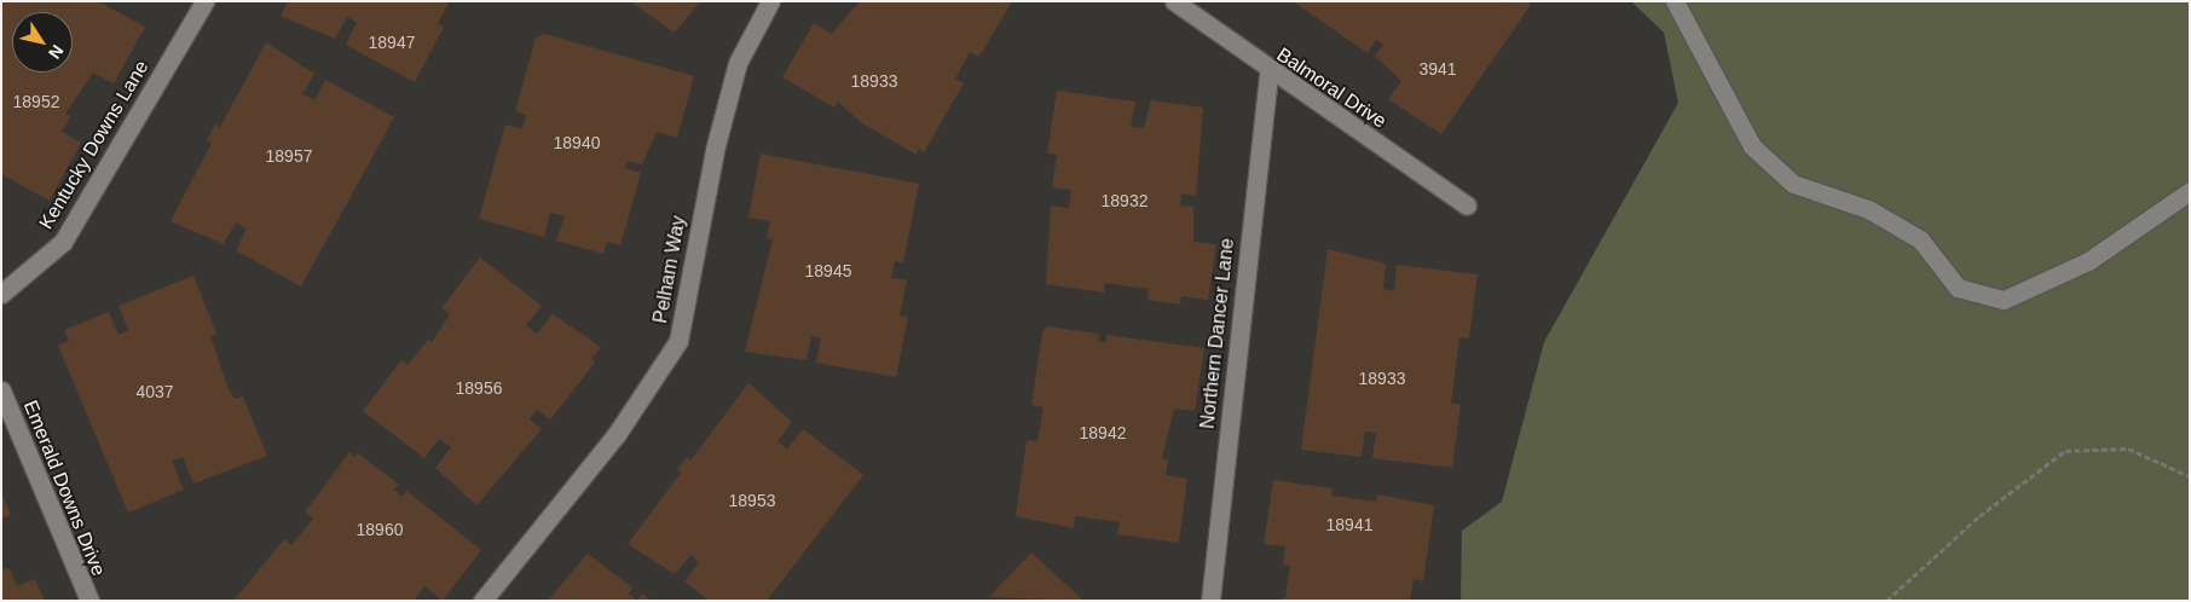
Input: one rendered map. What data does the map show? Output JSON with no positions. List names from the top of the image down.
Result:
{
  "streets": {
    "street": [
      "Balmoral Drive",
      "Kentucky Downs Lane",
      "Pelham Way",
      "Northern Dancer Lane",
      "Emerald Downs Drive"
    ]
  },
  "crossings": [
    ["Balmoral Drive", "Northern Dancer Lane"]
  ],
  "house_numbers": [
    "18947",
    "3941",
    "18933",
    "18952",
    "18940",
    "18957",
    "18932",
    "18945",
    "18933",
    "18956",
    "4037",
    "18942",
    "18953",
    "18941",
    "18960"
  ],
  "north": "bottom right"
}
